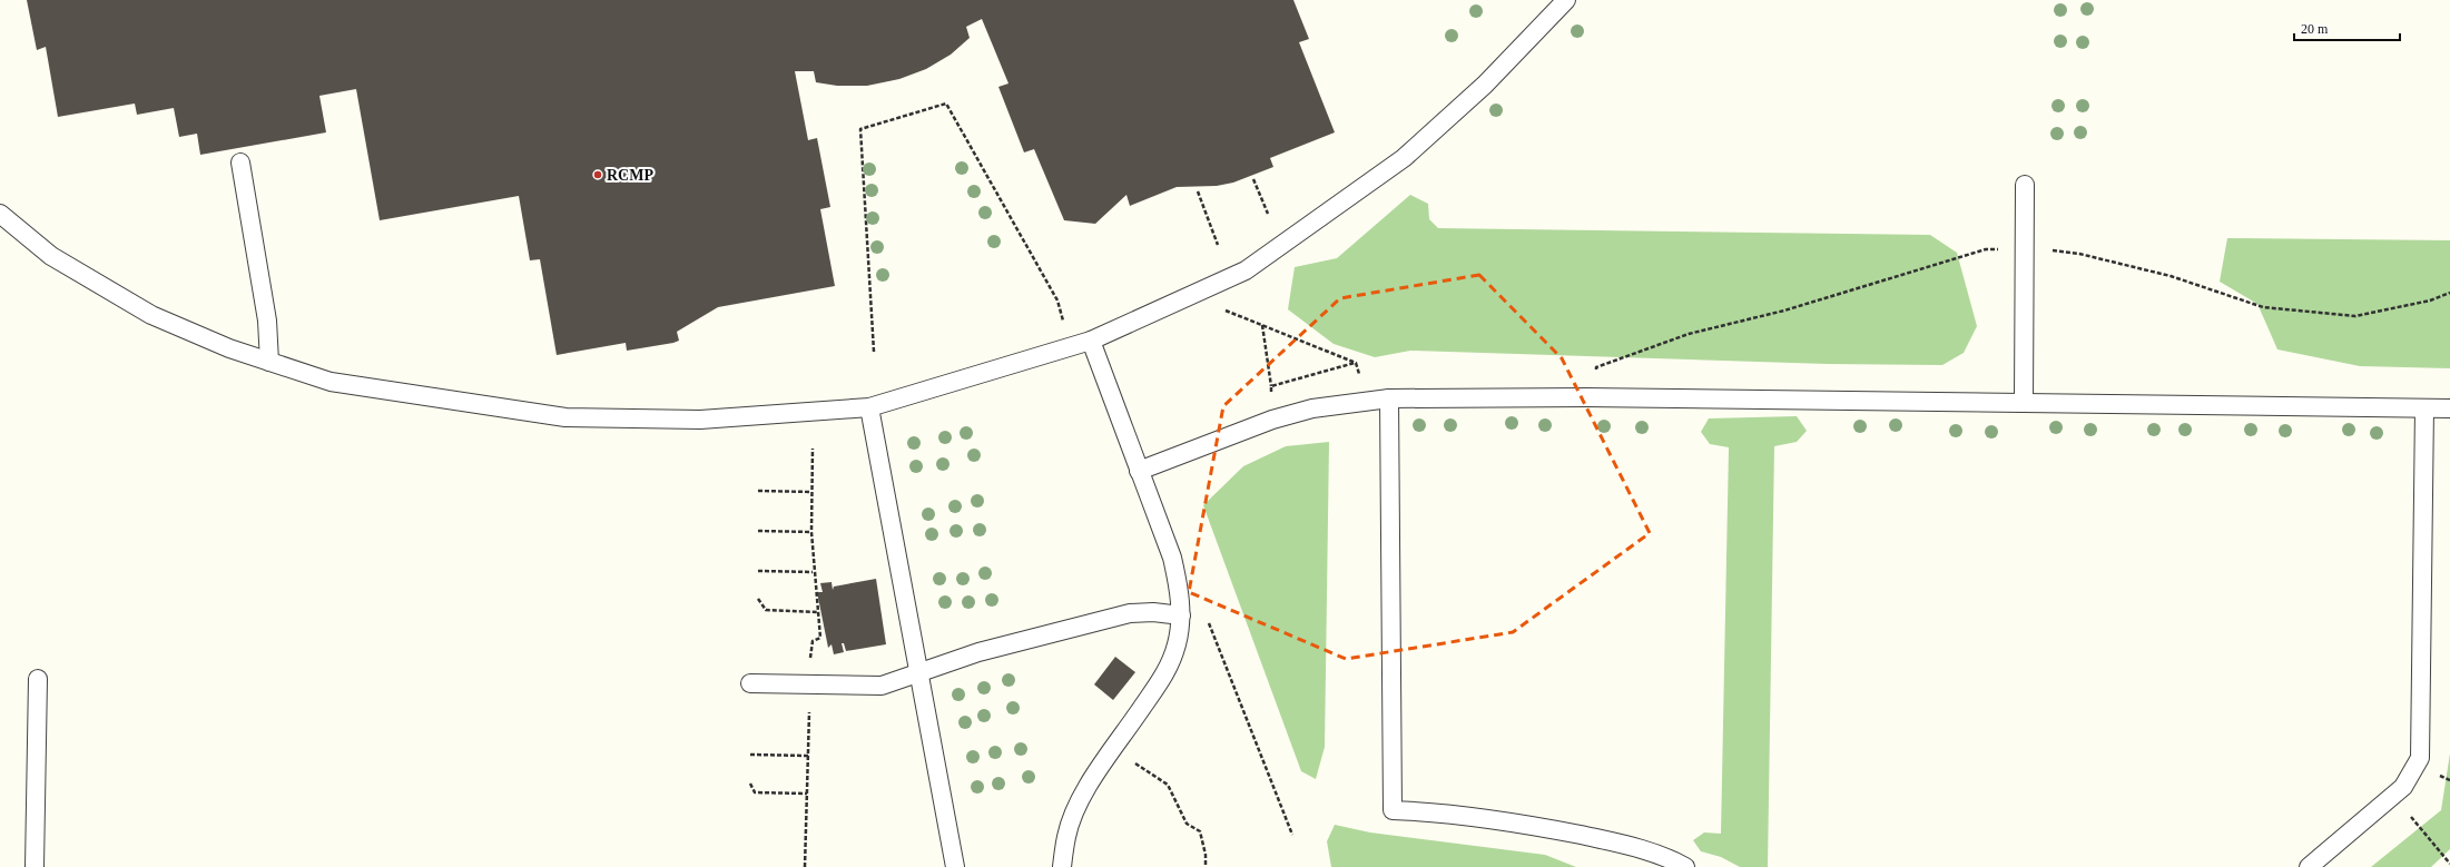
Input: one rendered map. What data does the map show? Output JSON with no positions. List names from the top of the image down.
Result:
{
  "places": ["RCMP"],
  "scale_bar": "20 m"
}
